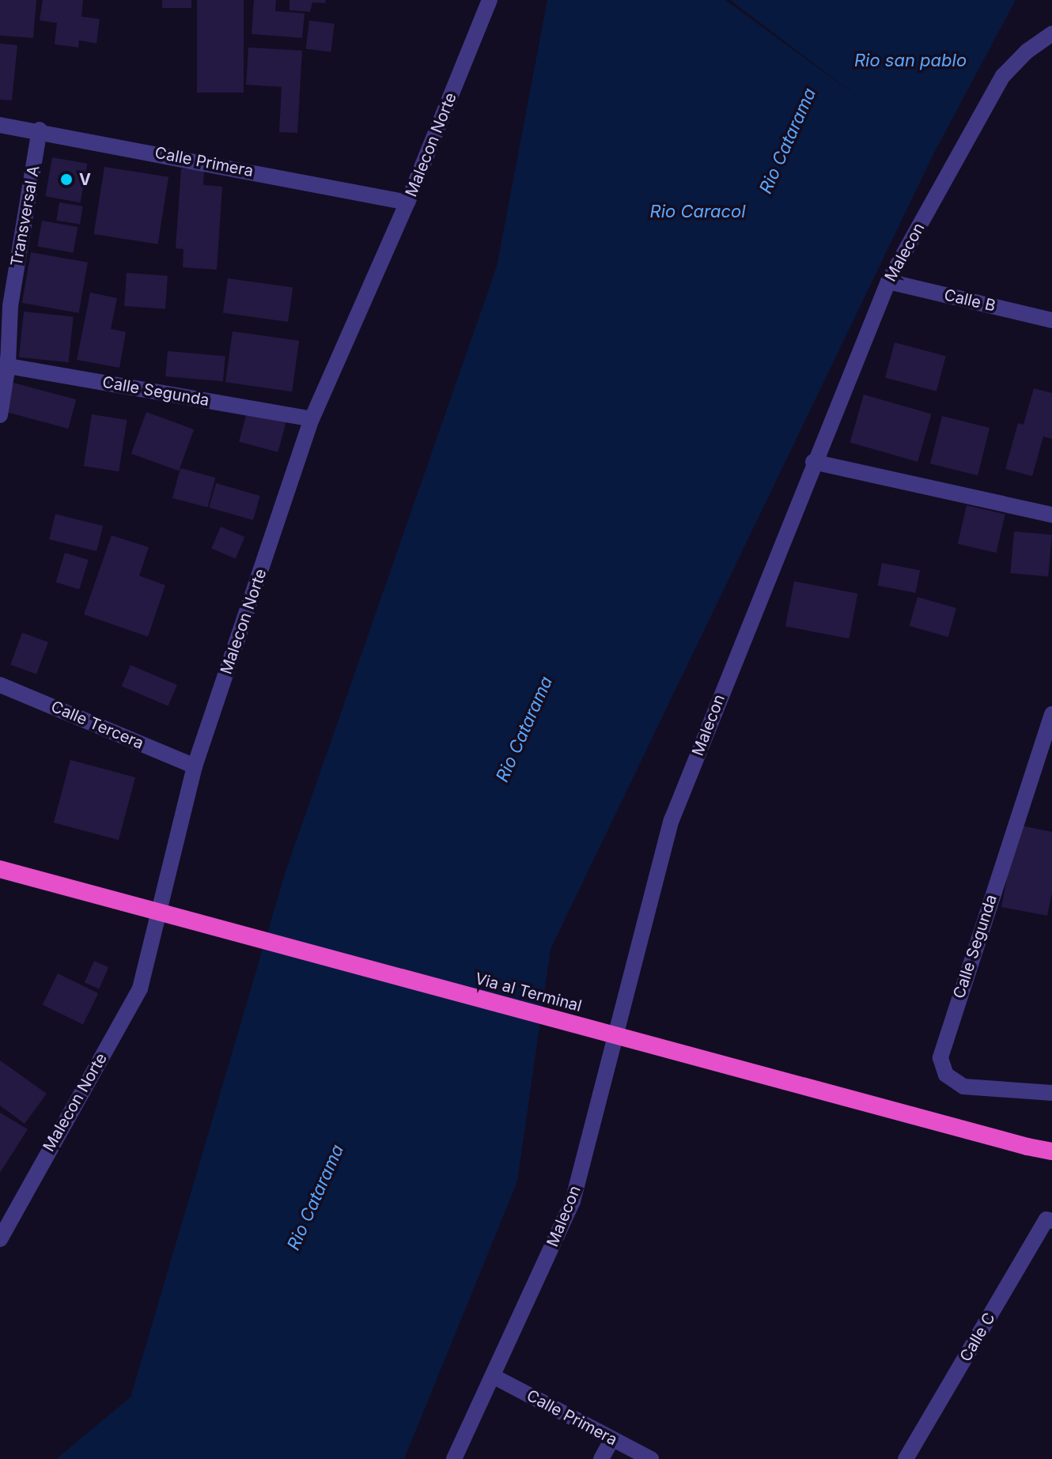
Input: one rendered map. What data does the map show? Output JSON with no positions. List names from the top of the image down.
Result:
{
  "streets": {
    "highway": ["Via al Terminal"],
    "street": [
      "Malecon Norte",
      "Calle Primera",
      "Transversal A",
      "Malecon",
      "Calle B",
      "Calle Segunda",
      "Calle Tercera",
      "Calle C"
    ]
  },
  "crossings": [
    ["Malecon Norte", "Calle Primera"],
    ["Malecon Norte", "Calle Segunda"],
    ["Malecon Norte", "Calle Tercera"],
    ["Calle Primera", "Transversal A"],
    ["Calle Primera", "Malecon"],
    ["Transversal A", "Calle Segunda"],
    ["Malecon", "Calle B"]
  ],
  "water": ["Rio san pablo", "Rio Catarama", "Rio Caracol"],
  "places": ["V"]
}
